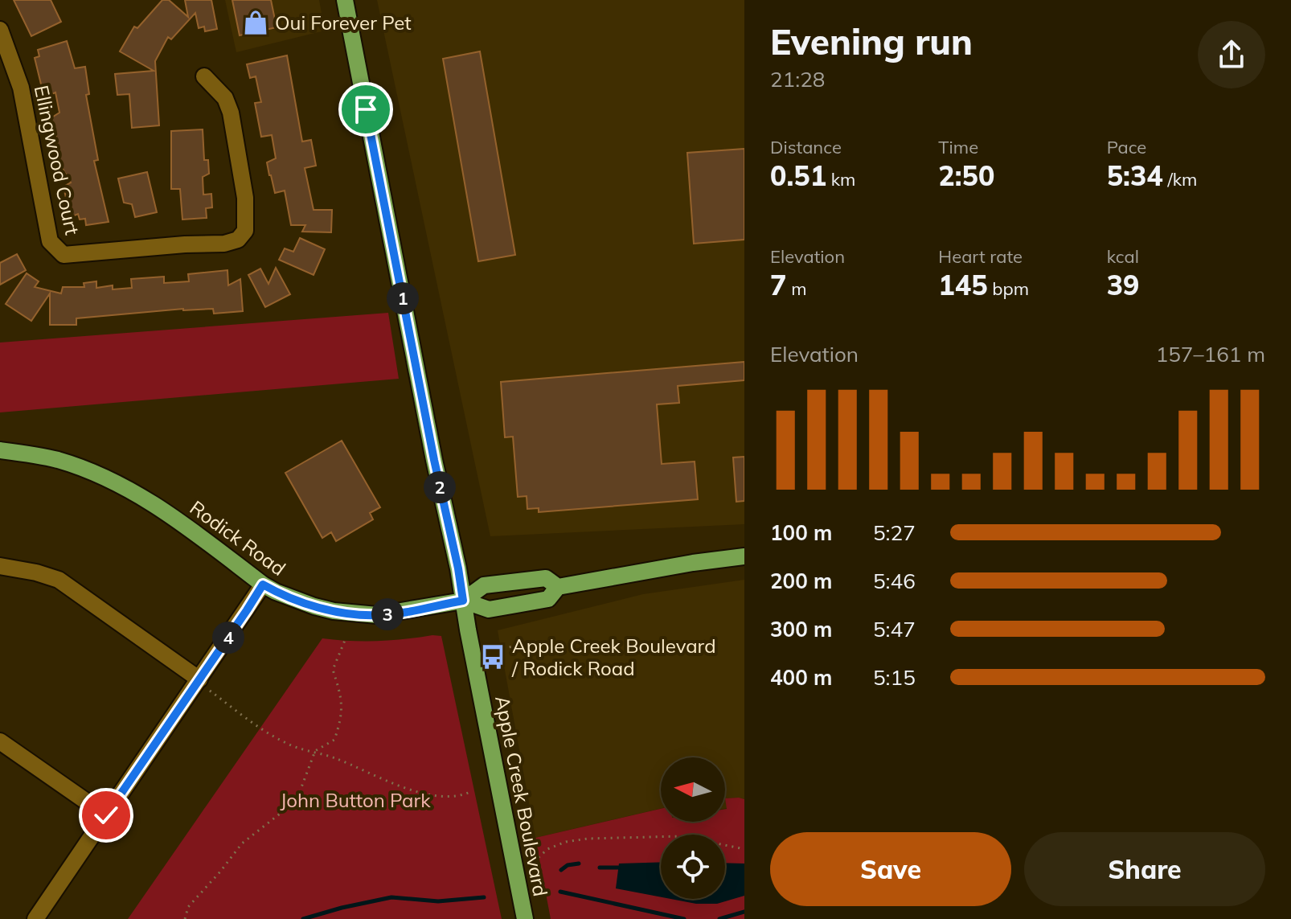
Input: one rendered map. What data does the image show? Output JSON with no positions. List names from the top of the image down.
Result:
{
  "streets": {
    "main road": ["Rodick Road", "Apple Creek Boulevard"],
    "street": ["Ellingwood Court"]
  },
  "crossings": [
    ["Rodick Road", "Apple Creek Boulevard"]
  ],
  "parks": ["John Button Park"],
  "places": {
    "shop": ["Oui Forever Pet"],
    "bus stop": ["Apple Creek Boulevard / Rodick Road"]
  },
  "north": "left",
  "page": {
    "heading": ["Evening run", "21:28"],
    "stats": [
      ["Distance", "0.51 km"],
      ["Time", "2:50"],
      ["Pace", "5:34 /km"],
      ["Elevation", "7 m"],
      ["Heart rate", "145 bpm"],
      ["kcal", "39"]
    ],
    "pins": [
      "1",
      "2",
      "3",
      "4"
    ],
    "chart": ["Elevation", "157–161 m"],
    "list": [
      {
        "name": "100 m",
        "note": "5:27"
      },
      {
        "name": "200 m",
        "note": "5:46"
      },
      {
        "name": "300 m",
        "note": "5:47"
      },
      {
        "name": "400 m",
        "note": "5:15"
      }
    ],
    "buttons": ["Save", "Share"]
  }
}
